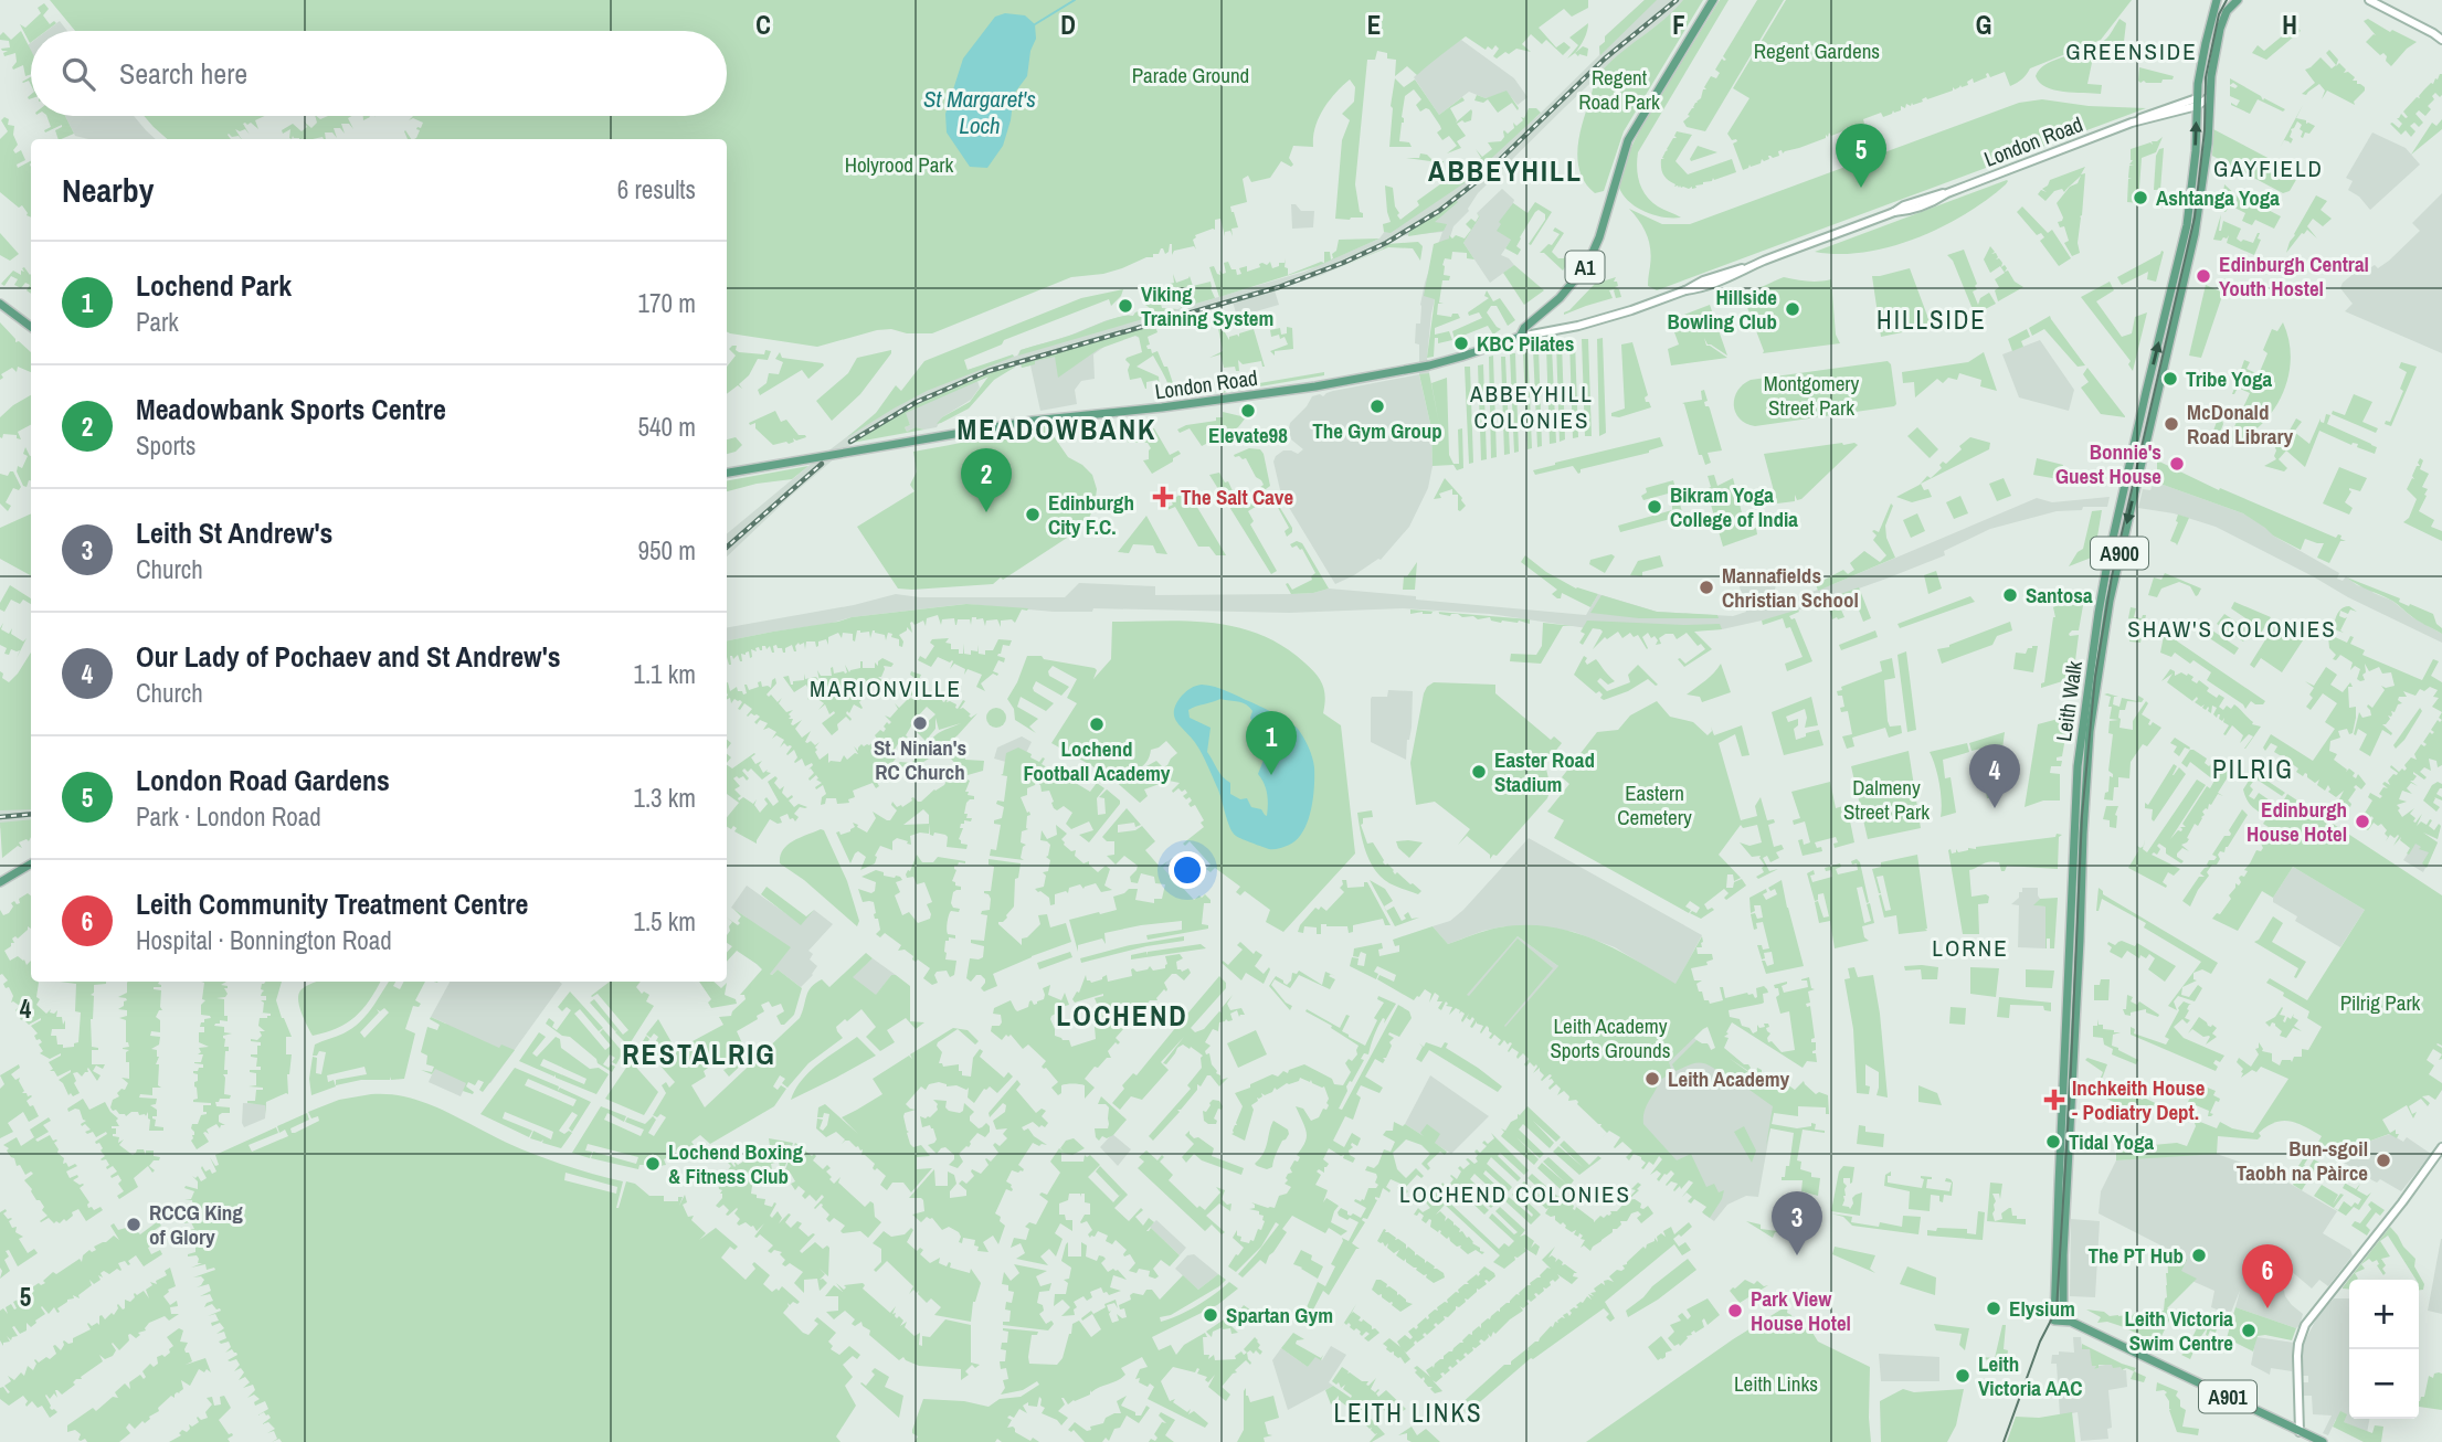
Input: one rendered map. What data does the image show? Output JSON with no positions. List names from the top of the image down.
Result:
{
  "streets": {
    "main road": [
      "London Road",
      "A1",
      "A900",
      "Leith Walk",
      "A901"
    ]
  },
  "crossings": [
    ["London Road", "A1"],
    ["London Road", "A900"],
    ["London Road", "Leith Walk"],
    ["A900", "Leith Walk"],
    ["Leith Walk", "A901"]
  ],
  "districts": [
    "GREENSIDE",
    "GAYFIELD",
    "ABBEYHILL",
    "HILLSIDE",
    "ABBEYHILL COLONIES",
    "MEADOWBANK",
    "SHAW'S COLONIES",
    "MARIONVILLE",
    "PILRIG",
    "LORNE",
    "LOCHEND",
    "RESTALRIG",
    "LOCHEND COLONIES",
    "LEITH LINKS"
  ],
  "water": ["St Margaret's Loch"],
  "parks": [
    "Regent Gardens",
    "Parade Ground",
    "Regent Road Park",
    "Holyrood Park",
    "Montgomery Street Park",
    "Dalmeny Street Park",
    "Eastern Cemetery",
    "Pilrig Park",
    "Leith Academy Sports Grounds",
    "Leith Links"
  ],
  "places": {
    "other": [
      "Ashtanga Yoga",
      "Edinburgh Central Youth Hostel",
      "Viking Training System",
      "Hillside Bowling Club",
      "KBC Pilates",
      "Tribe Yoga",
      "The Gym Group",
      "Elevate98",
      "McDonald Road Library",
      "Bonnie's Guest House",
      "Bikram Yoga College of India",
      "Edinburgh City F.C.",
      "Mannafields Christian School",
      "Santosa",
      "St. Ninian's RC Church",
      "Lochend Football Academy",
      "Easter Road Stadium",
      "Edinburgh House Hotel",
      "Leith Academy",
      "Tidal Yoga",
      "Bun-sgoil Taobh na Pàirce",
      "Lochend Boxing & Fitness Club",
      "RCCG King of Glory",
      "The PT Hub",
      "Elysium",
      "Park View House Hotel",
      "Spartan Gym",
      "Leith Victoria Swim Centre",
      "Leith Victoria AAC"
    ],
    "health": ["The Salt Cave", "Inchkeith House - Podiatry Dept."]
  },
  "page": {
    "search": "Search here",
    "pins": [
      "5",
      "2",
      "1",
      "4",
      "3",
      "6"
    ],
    "heading": ["Nearby", "6 results"],
    "list": [
      {
        "mark": "1",
        "name": "Lochend Park",
        "note": "Park",
        "value": "170 m"
      },
      {
        "mark": "2",
        "name": "Meadowbank Sports Centre",
        "note": "Sports",
        "value": "540 m"
      },
      {
        "mark": "3",
        "name": "Leith St Andrew's",
        "note": "Church",
        "value": "950 m"
      },
      {
        "mark": "4",
        "name": "Our Lady of Pochaev and St Andrew's",
        "note": "Church",
        "value": "1.1 km"
      },
      {
        "mark": "5",
        "name": "London Road Gardens",
        "note": "Park · London Road",
        "value": "1.3 km"
      },
      {
        "mark": "6",
        "name": "Leith Community Treatment Centre",
        "note": "Hospital · Bonnington Road",
        "value": "1.5 km"
      }
    ],
    "map_buttons": ["+", "−"]
  },
  "grid": {
    "columns": [
      "C",
      "D",
      "E",
      "F",
      "G",
      "H"
    ],
    "rows": ["4", "5"]
  }
}
